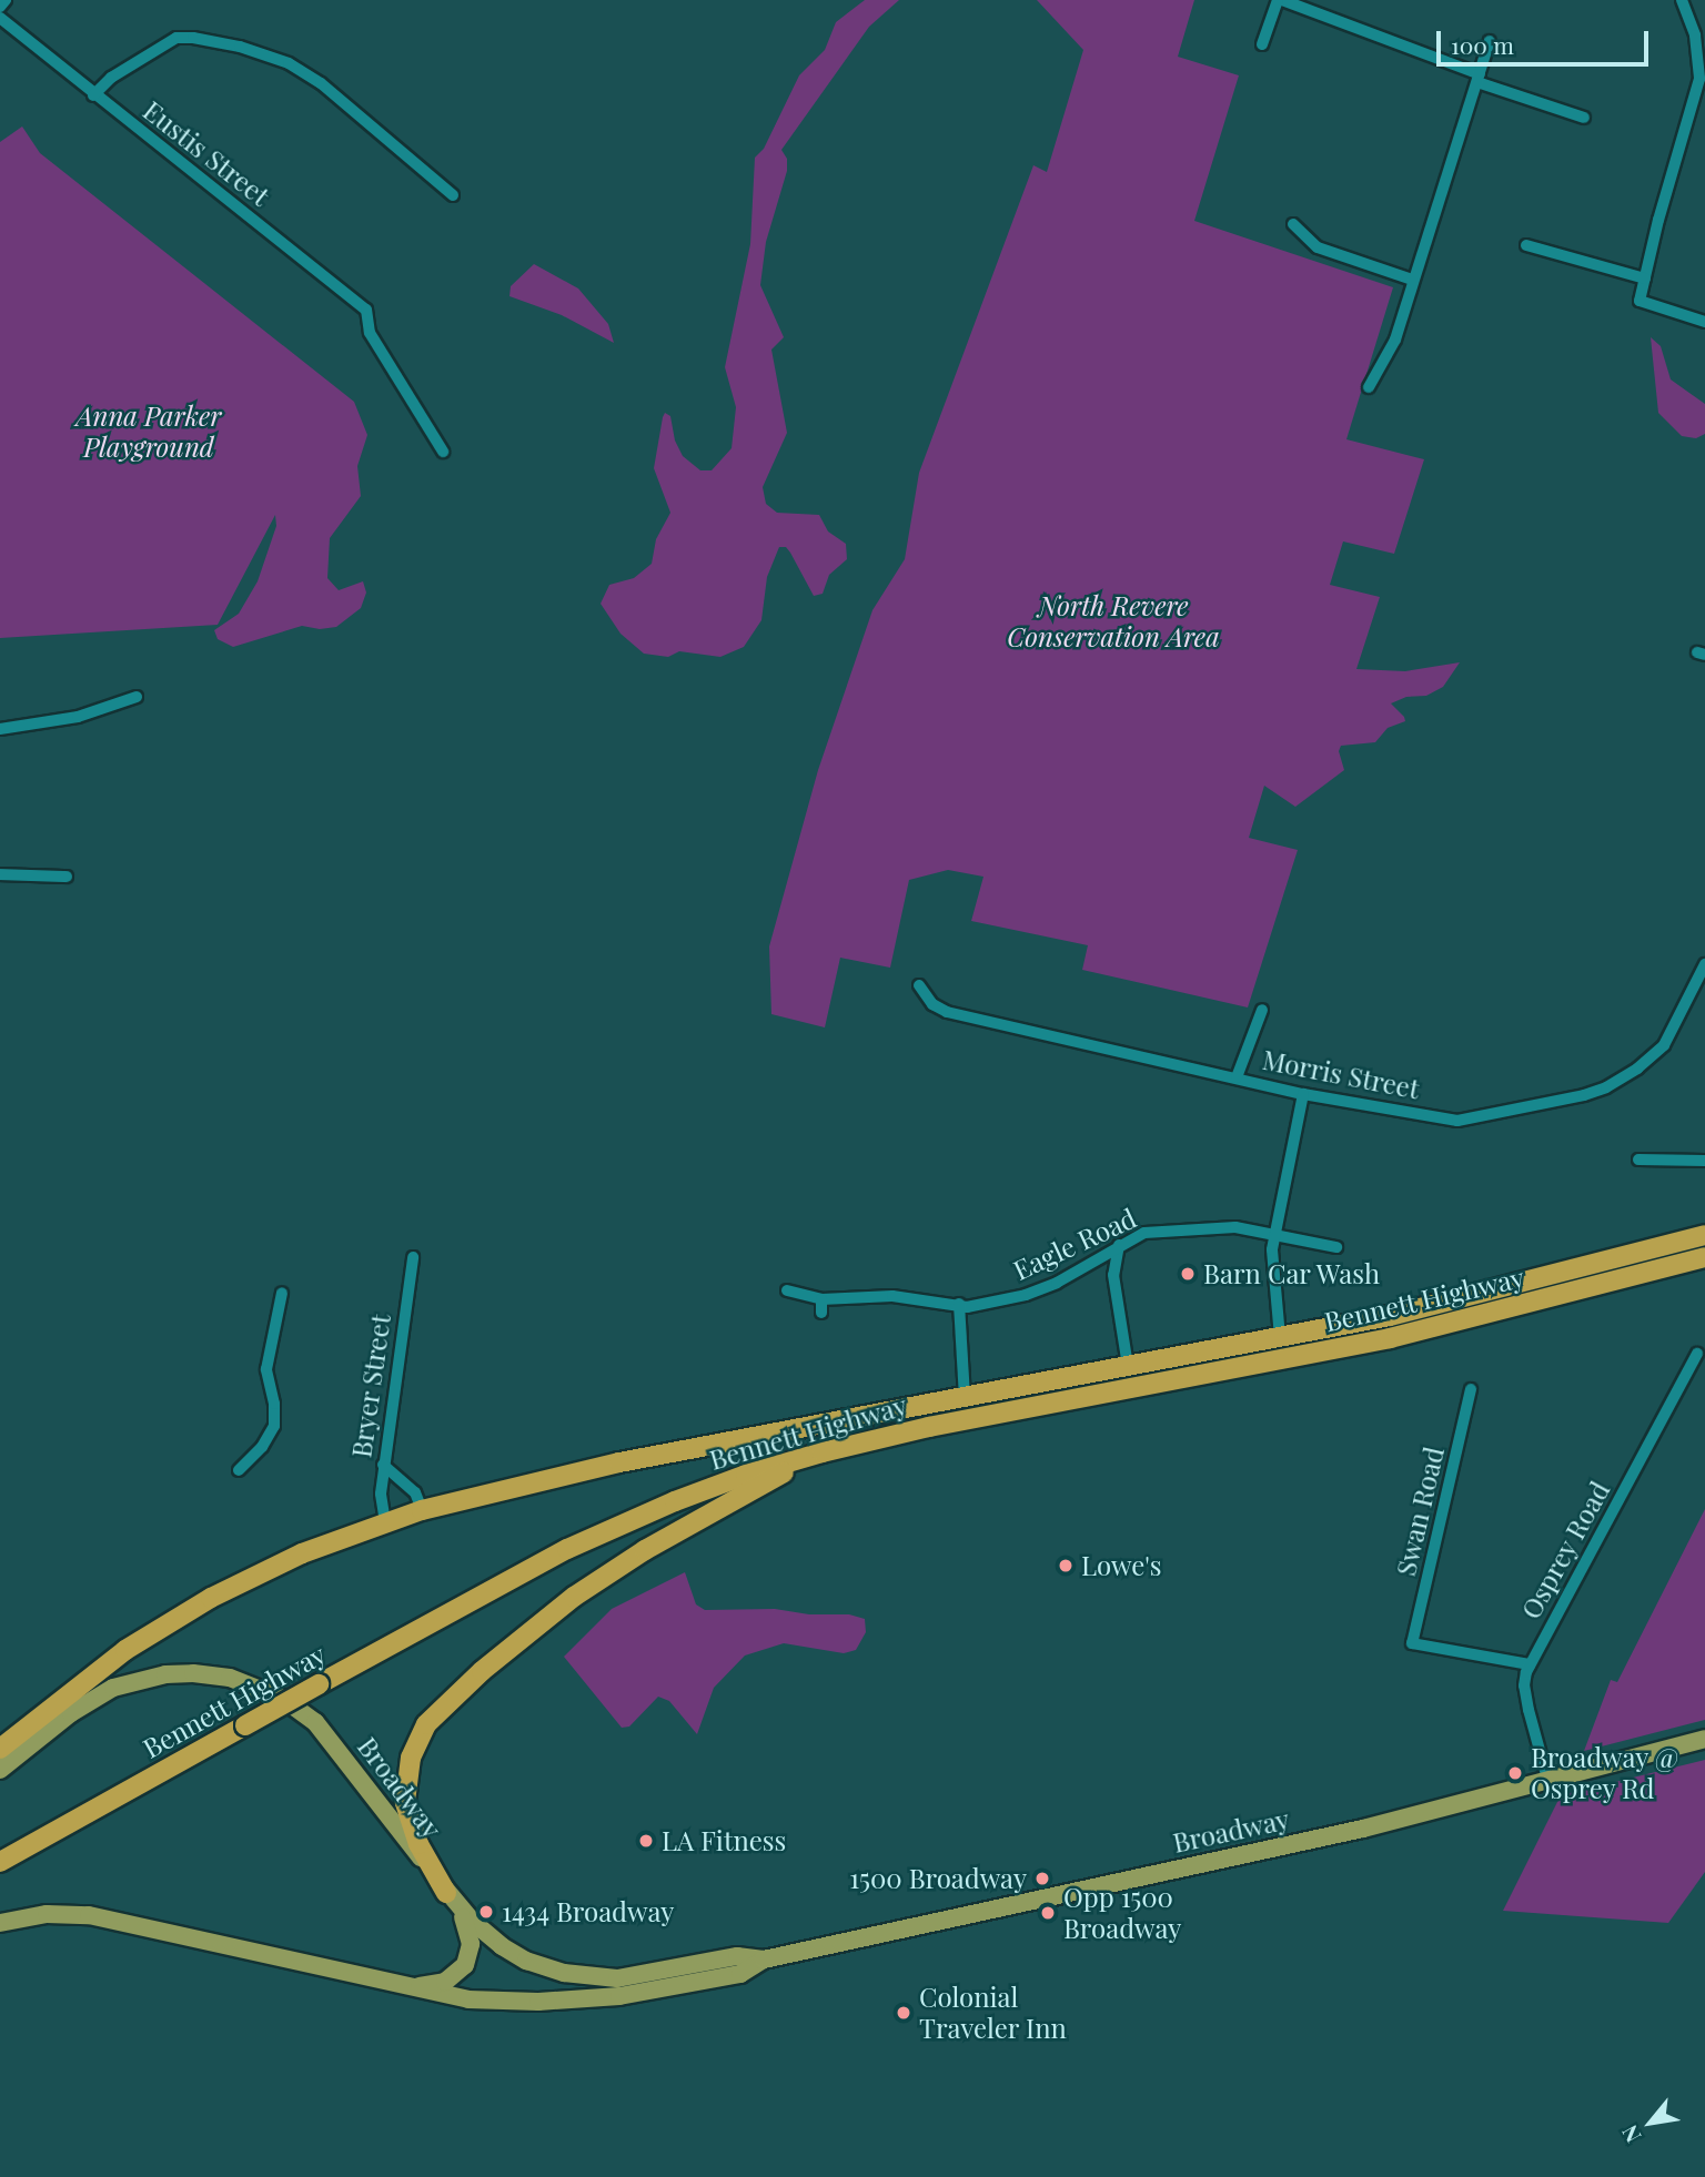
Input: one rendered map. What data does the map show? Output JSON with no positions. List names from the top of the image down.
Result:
{
  "streets": {
    "highway": ["Bennett Highway"],
    "main road": ["Broadway"],
    "street": [
      "Eustis Street",
      "Morris Street",
      "Eagle Road",
      "Bryer Street",
      "Swan Road",
      "Osprey Road"
    ]
  },
  "crossings": [
    ["Bennett Highway", "Bryer Street"],
    ["Swan Road", "Osprey Road"],
    ["Osprey Road", "Broadway"]
  ],
  "parks": ["Anna Parker Playground", "North Revere Conservation Area"],
  "places": [
    "Barn Car Wash",
    "Lowe's",
    "Broadway @ Osprey Rd",
    "LA Fitness",
    "1500 Broadway",
    "1434 Broadway",
    "Opp 1500 Broadway",
    "Colonial Traveler Inn"
  ],
  "scale_bar": "100 m",
  "north": "bottom left"
}
